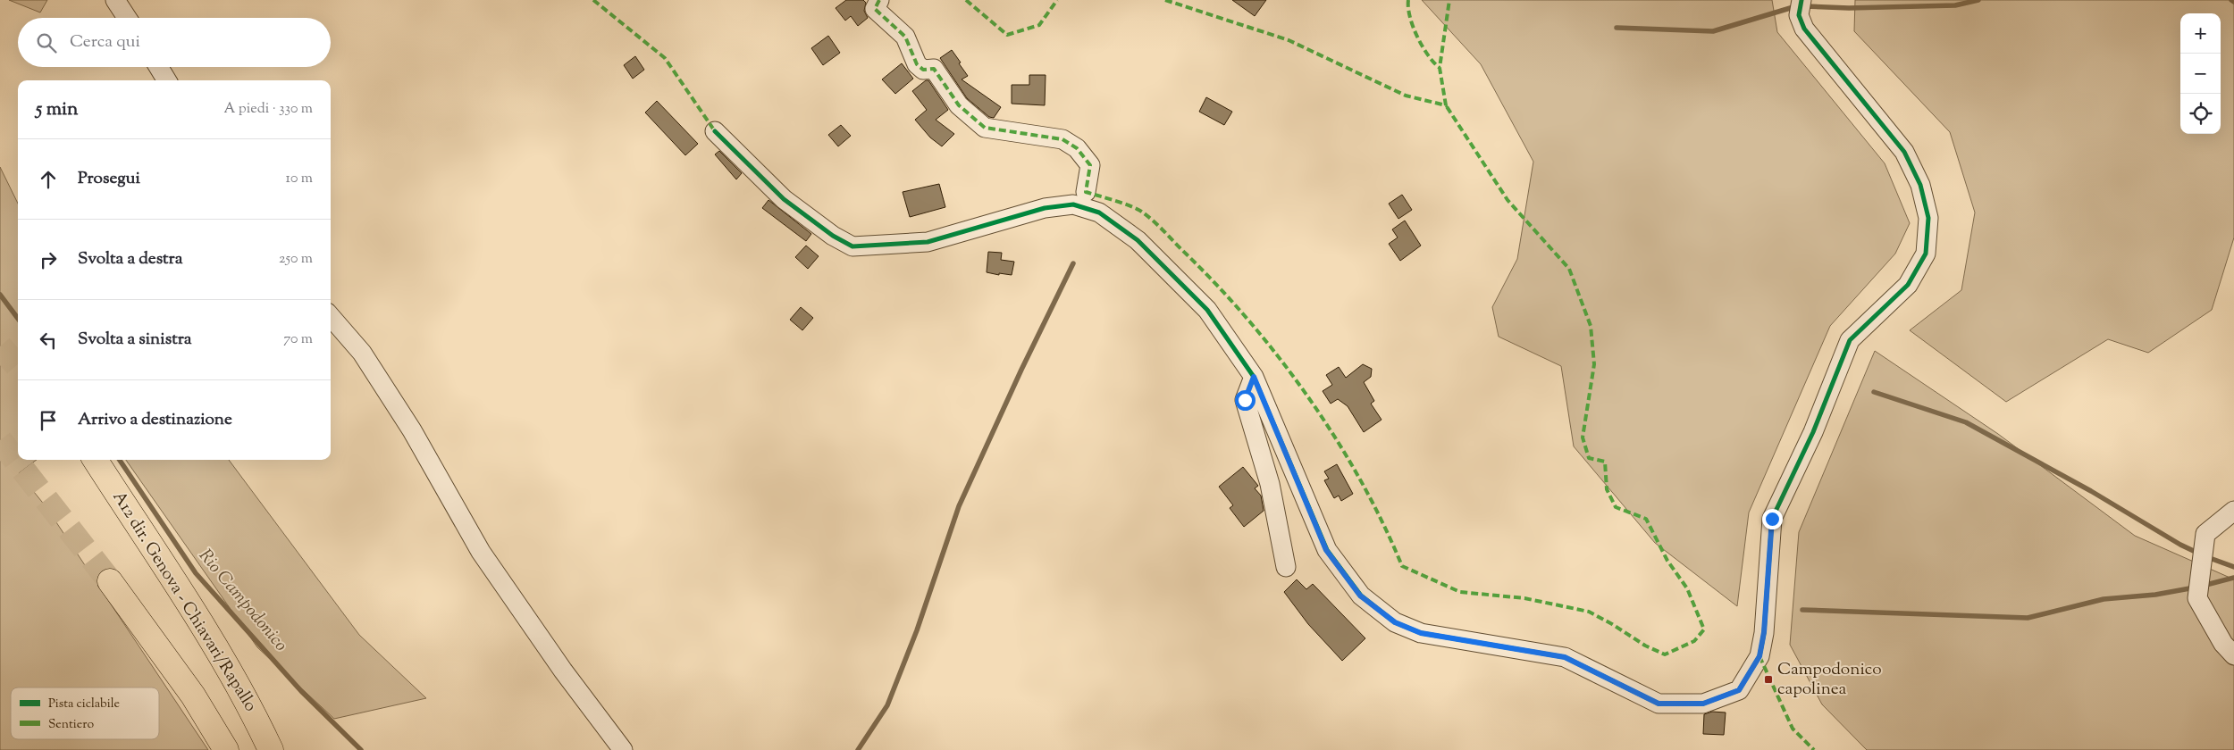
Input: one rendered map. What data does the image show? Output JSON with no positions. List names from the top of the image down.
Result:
{
  "streets": {
    "highway": ["A12 dir. Genova - Chiavari/Rapallo"]
  },
  "water": ["Rio Campodonico"],
  "places": {
    "transit": ["Campodonico capolinea"]
  },
  "legend": ["Pista ciclabile", "Sentiero"],
  "page": {
    "map_buttons": ["+", "−"],
    "search": "Cerca qui",
    "heading": ["5 min", "A piedi · 330 m"],
    "list": [
      ["Prosegui", "10 m"],
      ["Svolta a destra", "250 m"],
      ["Svolta a sinistra", "70 m"],
      "Arrivo a destinazione"
    ]
  }
}
